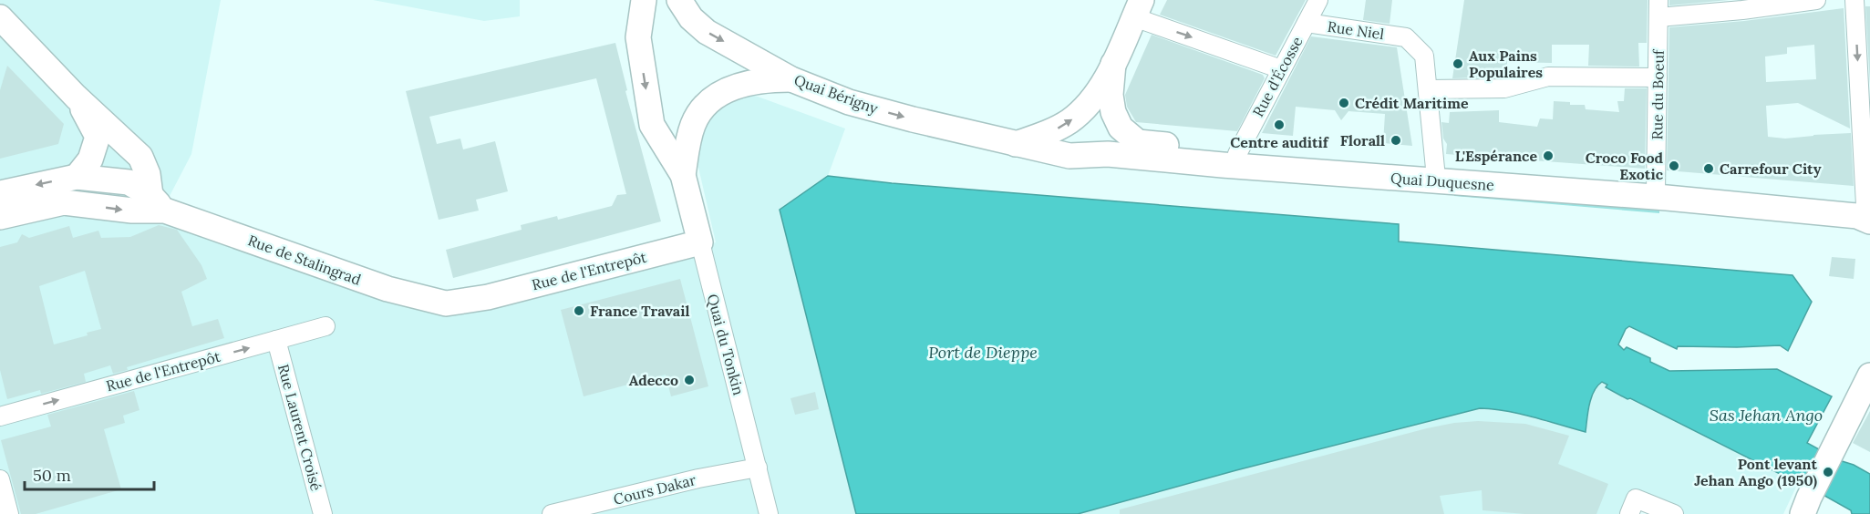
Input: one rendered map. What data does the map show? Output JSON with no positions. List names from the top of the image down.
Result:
{
  "streets": {
    "main road": [
      "Quai Bérigny",
      "Quai Duquesne",
      "Rue de Stalingrad",
      "Rue de l'Entrepôt",
      "Quai du Tonkin"
    ],
    "street": [
      "Rue Niel",
      "Rue d'Écosse",
      "Rue du Boeuf",
      "Rue Laurent Croisé",
      "Cours Dakar"
    ]
  },
  "crossings": [
    ["Rue Niel", "Rue d'Écosse"],
    ["Rue d'Écosse", "Quai Duquesne"],
    ["Quai Bérigny", "Quai Duquesne"],
    ["Quai Bérigny", "Quai du Tonkin"],
    ["Rue du Boeuf", "Quai Duquesne"],
    ["Rue de Stalingrad", "Rue de l'Entrepôt"],
    ["Rue de l'Entrepôt", "Quai du Tonkin"],
    ["Rue de l'Entrepôt", "Rue Laurent Croisé"],
    ["Quai du Tonkin", "Cours Dakar"]
  ],
  "one_way": ["Quai Bérigny", "Rue de l'Entrepôt"],
  "water": ["Port de Dieppe", "Sas Jehan Ango"],
  "places": [
    "Aux Pains Populaires",
    "Crédit Maritime",
    "Centre auditif",
    "Florall",
    "L'Espérance",
    "Croco Food Exotic",
    "Carrefour City",
    "France Travail",
    "Adecco",
    "Pont levant Jehan Ango (1950)"
  ],
  "scale_bar": "50 m"
}
